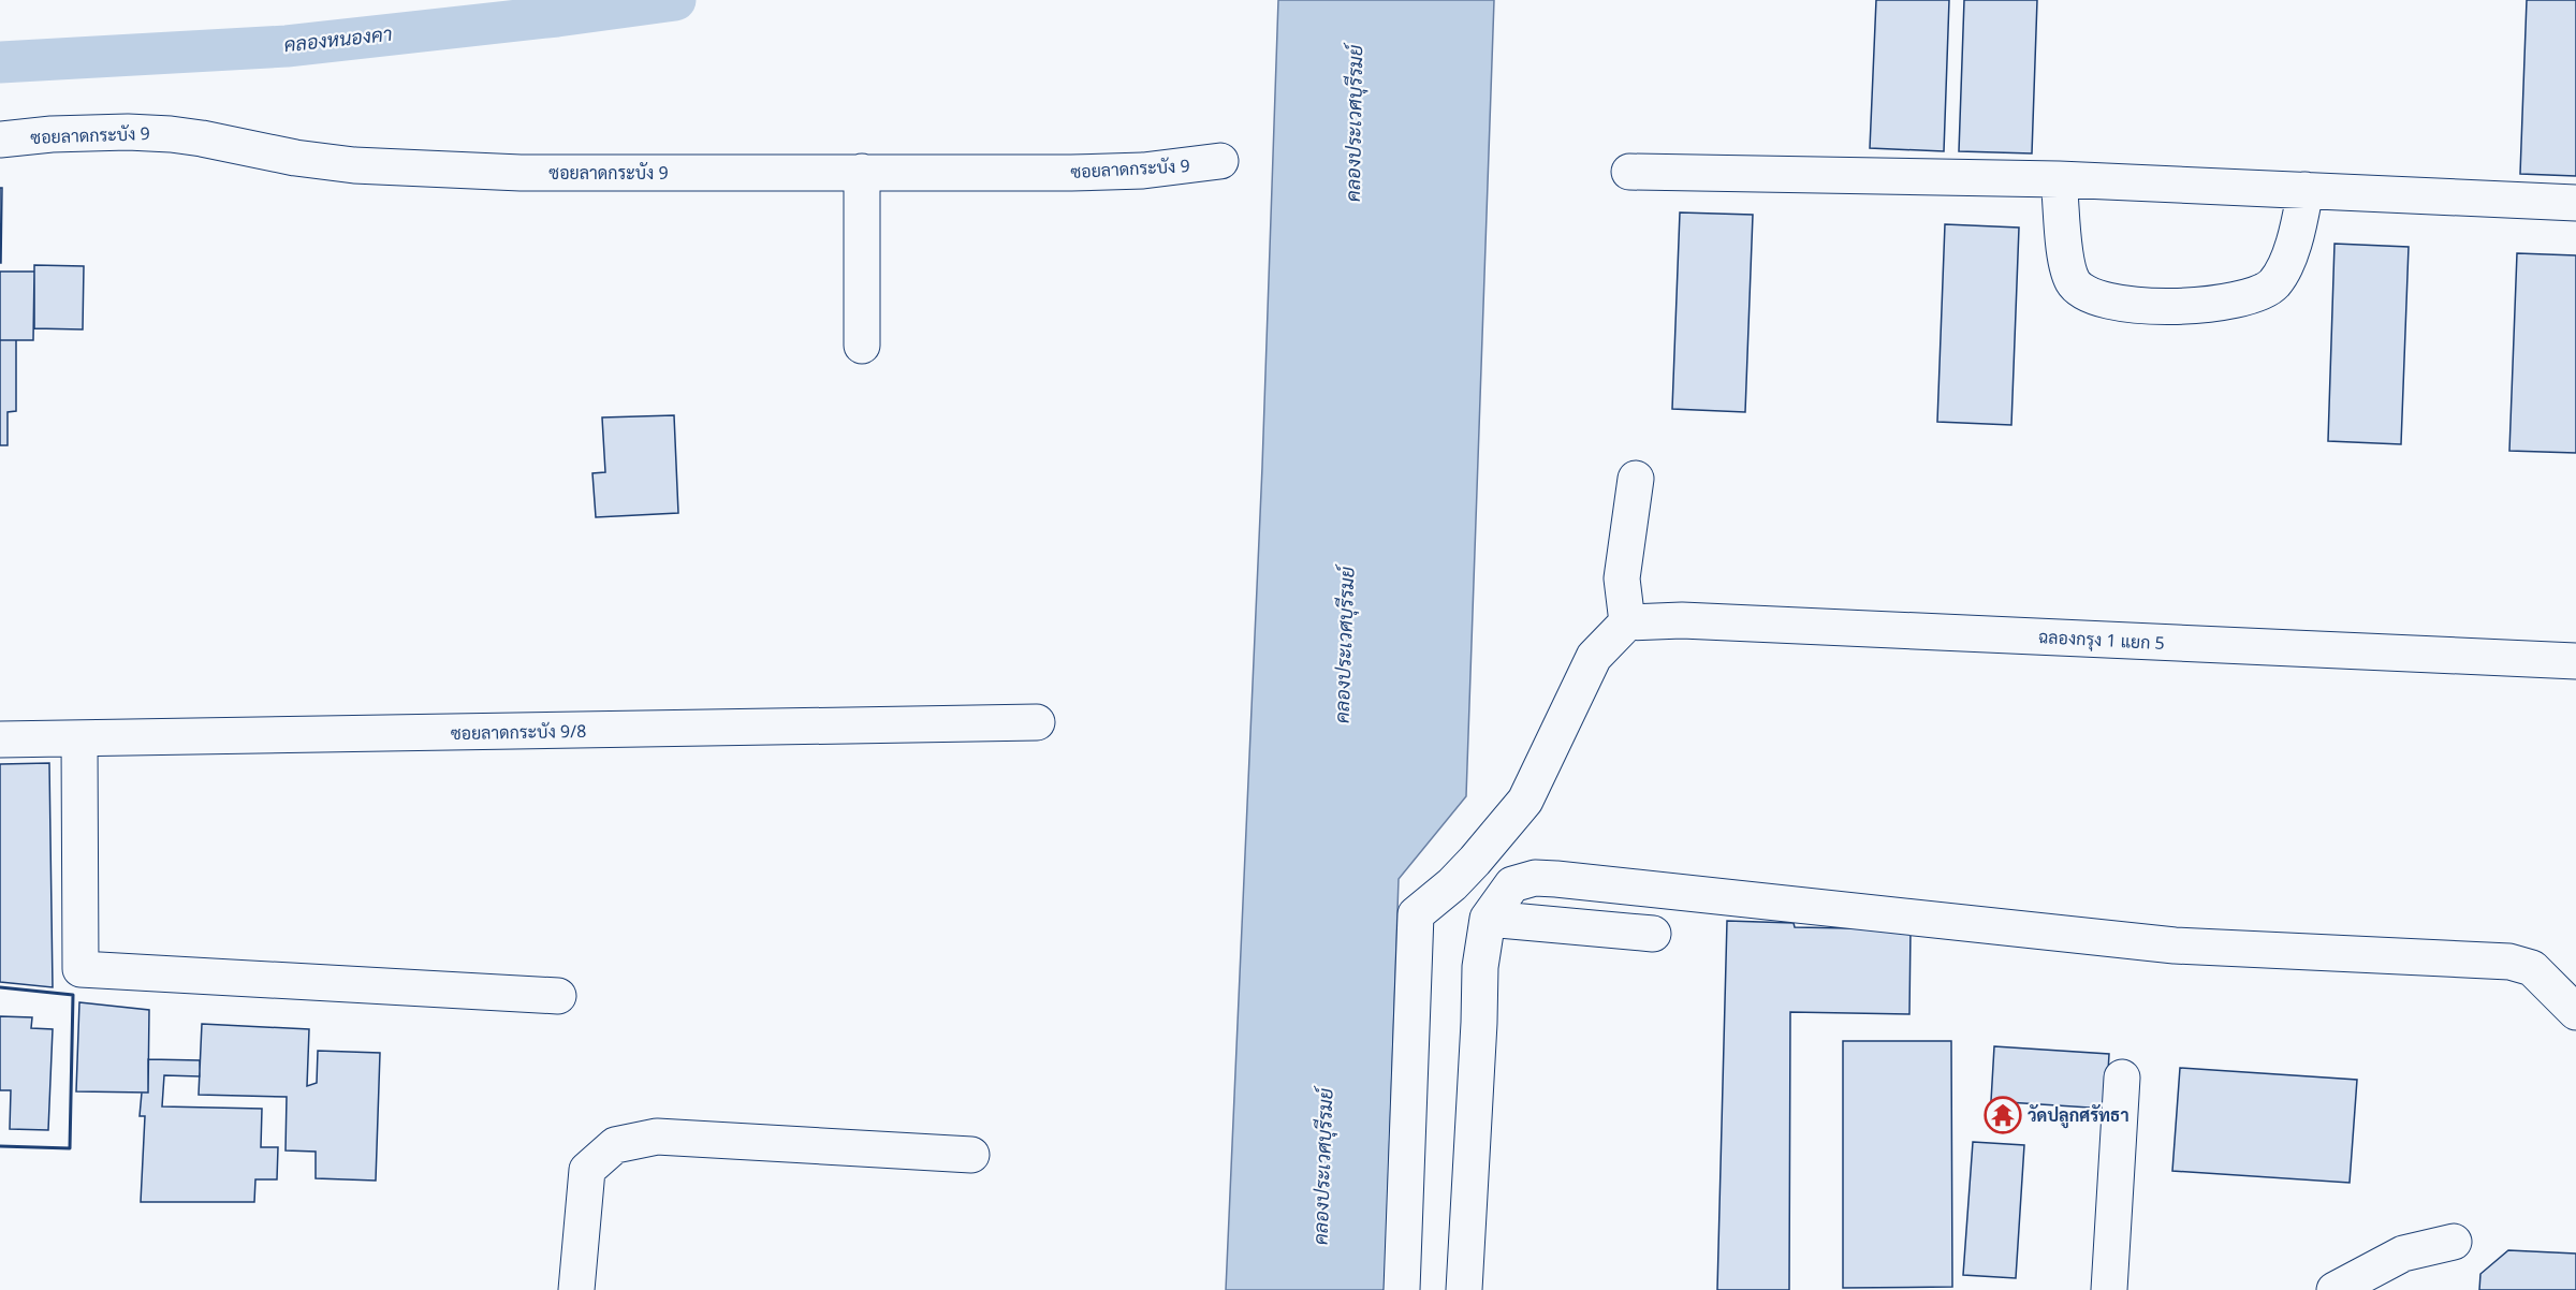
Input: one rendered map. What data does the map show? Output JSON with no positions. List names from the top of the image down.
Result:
{
  "streets": {
    "street": ["ซอยลาดกระบัง 9", "ฉลองกรุง 1 แยก 5", "ซอยลาดกระบัง 9/8"]
  },
  "water": ["คลองหนองคา", "คลองประเวศบุรีรมย์"],
  "places": {
    "temple": ["วัดปลูกศรัทธา"]
  }
}
